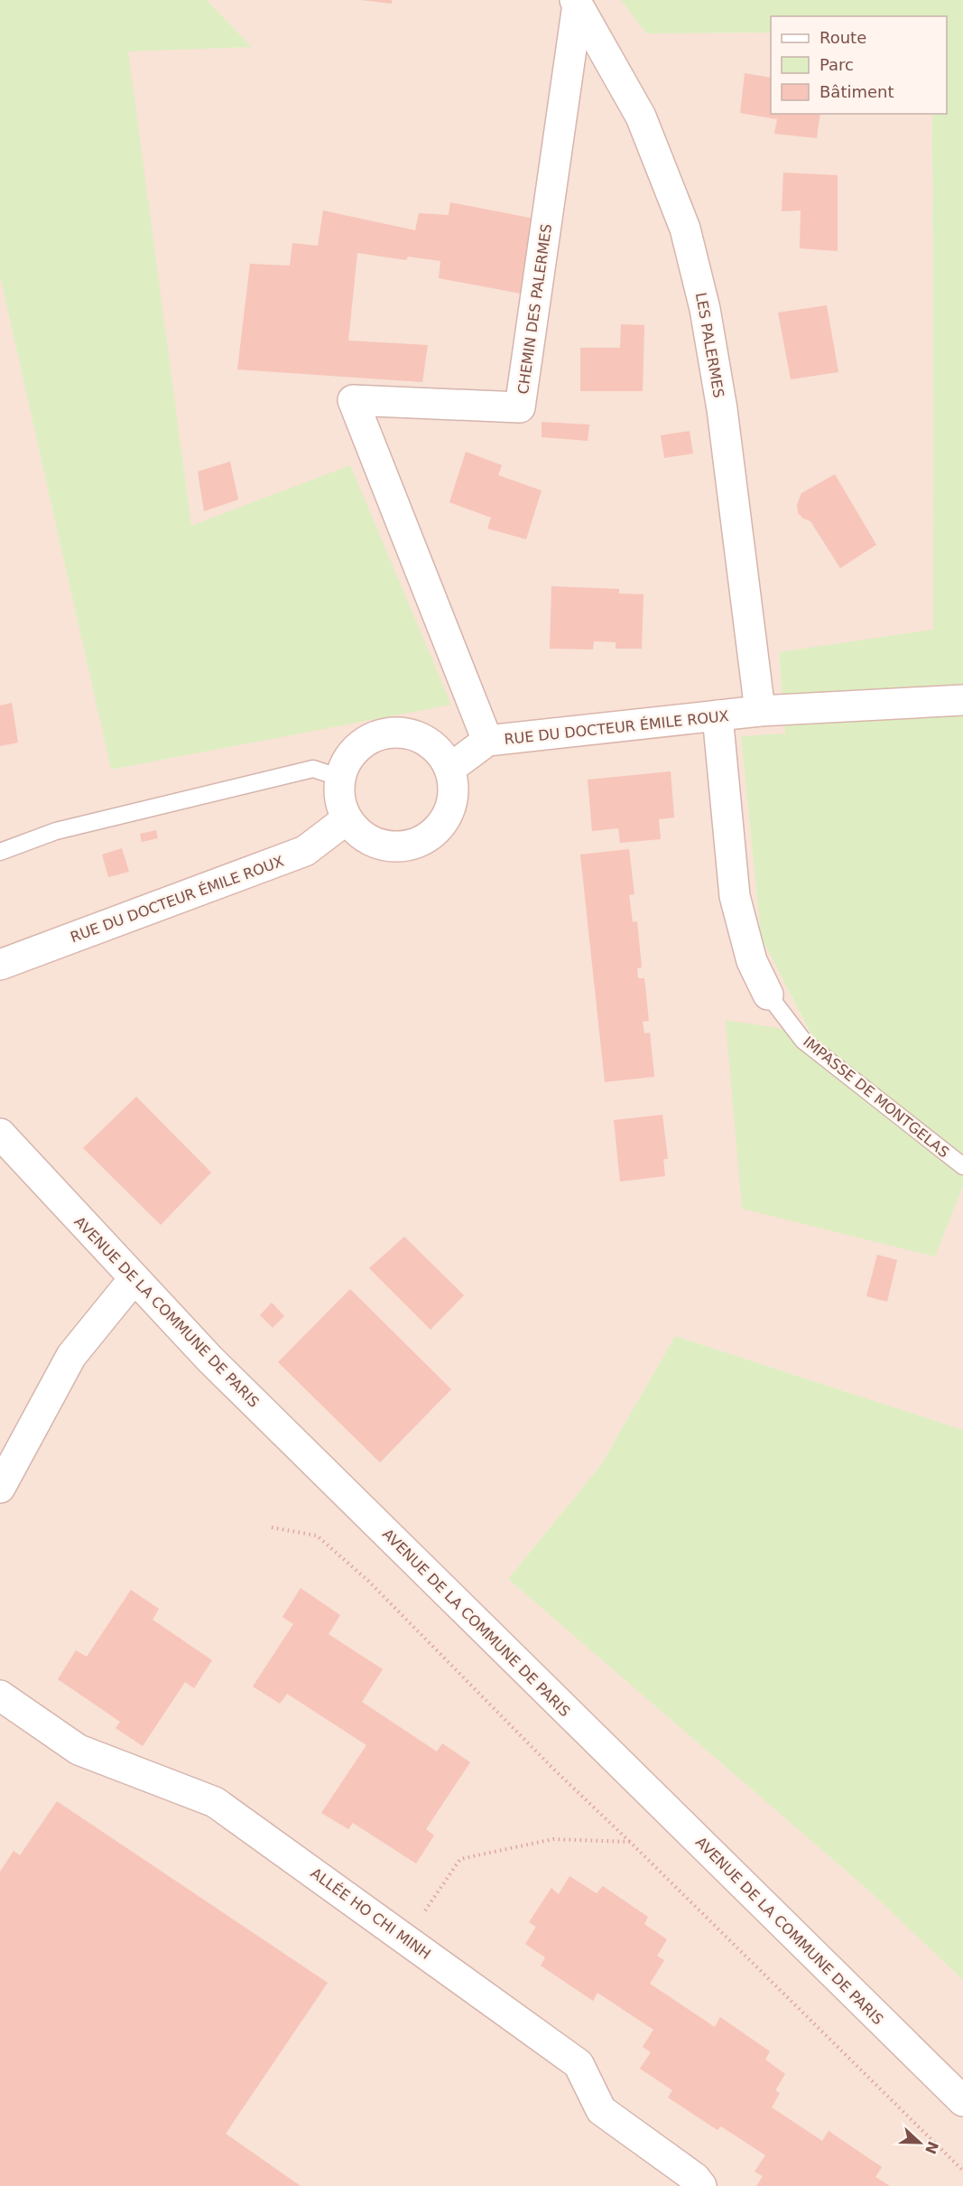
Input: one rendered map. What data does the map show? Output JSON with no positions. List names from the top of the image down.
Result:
{
  "streets": {
    "street": [
      "CHEMIN DES PALERMES",
      "LES PALERMES",
      "RUE DU DOCTEUR ÉMILE ROUX",
      "IMPASSE DE MONTGELAS",
      "AVENUE DE LA COMMUNE DE PARIS",
      "ALLÉE HO CHI MINH"
    ]
  },
  "crossings": [
    ["CHEMIN DES PALERMES", "LES PALERMES"],
    ["CHEMIN DES PALERMES", "RUE DU DOCTEUR ÉMILE ROUX"],
    ["LES PALERMES", "RUE DU DOCTEUR ÉMILE ROUX"],
    ["RUE DU DOCTEUR ÉMILE ROUX", "IMPASSE DE MONTGELAS"]
  ],
  "legend": ["Route", "Parc", "Bâtiment"],
  "north": "right"
}
